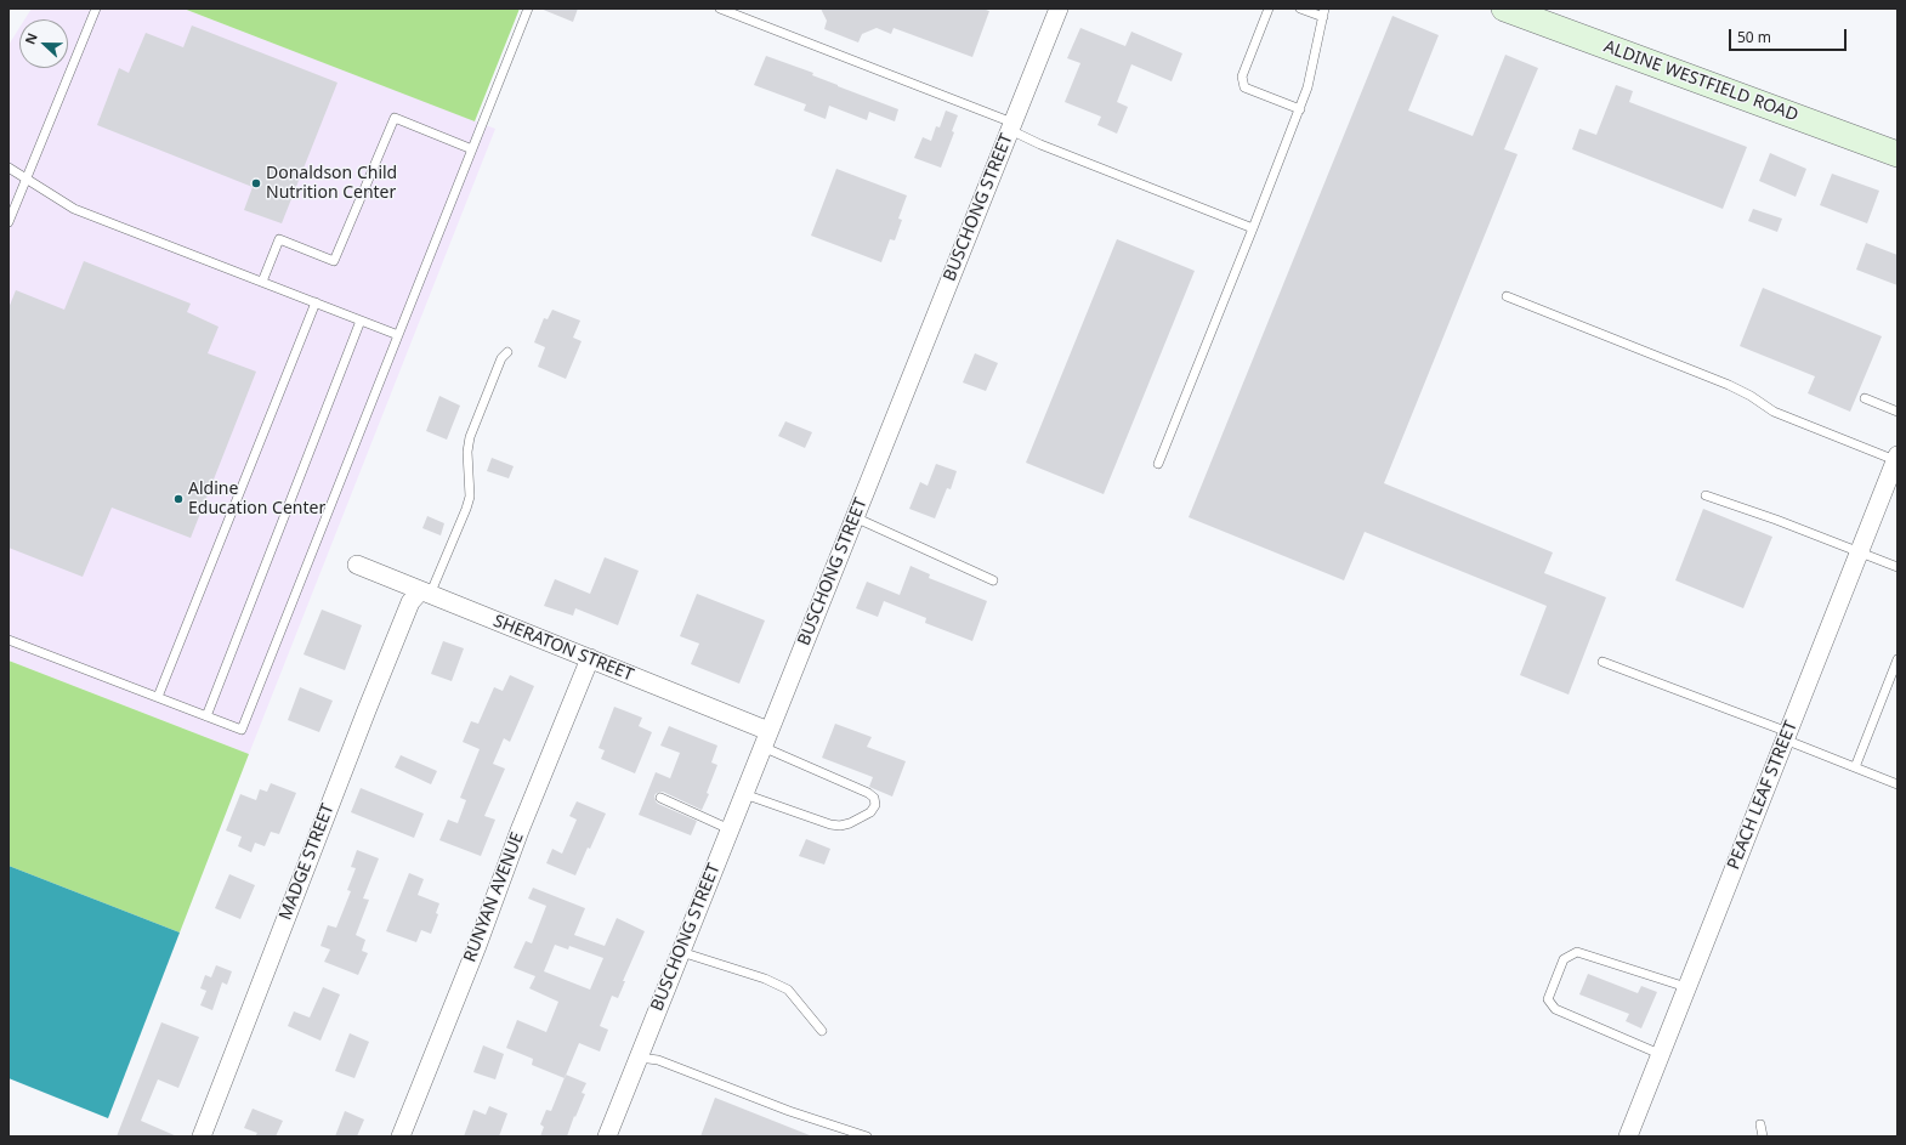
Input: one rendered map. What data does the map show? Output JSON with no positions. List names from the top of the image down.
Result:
{
  "streets": {
    "main road": ["ALDINE WESTFIELD ROAD"],
    "street": [
      "BUSCHONG STREET",
      "SHERATON STREET",
      "PEACH LEAF STREET",
      "MADGE STREET",
      "RUNYAN AVENUE"
    ]
  },
  "crossings": [
    ["BUSCHONG STREET", "SHERATON STREET"],
    ["SHERATON STREET", "MADGE STREET"],
    ["SHERATON STREET", "RUNYAN AVENUE"]
  ],
  "places": ["Donaldson Child Nutrition Center", "Aldine Education Center"],
  "scale_bar": "50 m",
  "north": "left"
}
